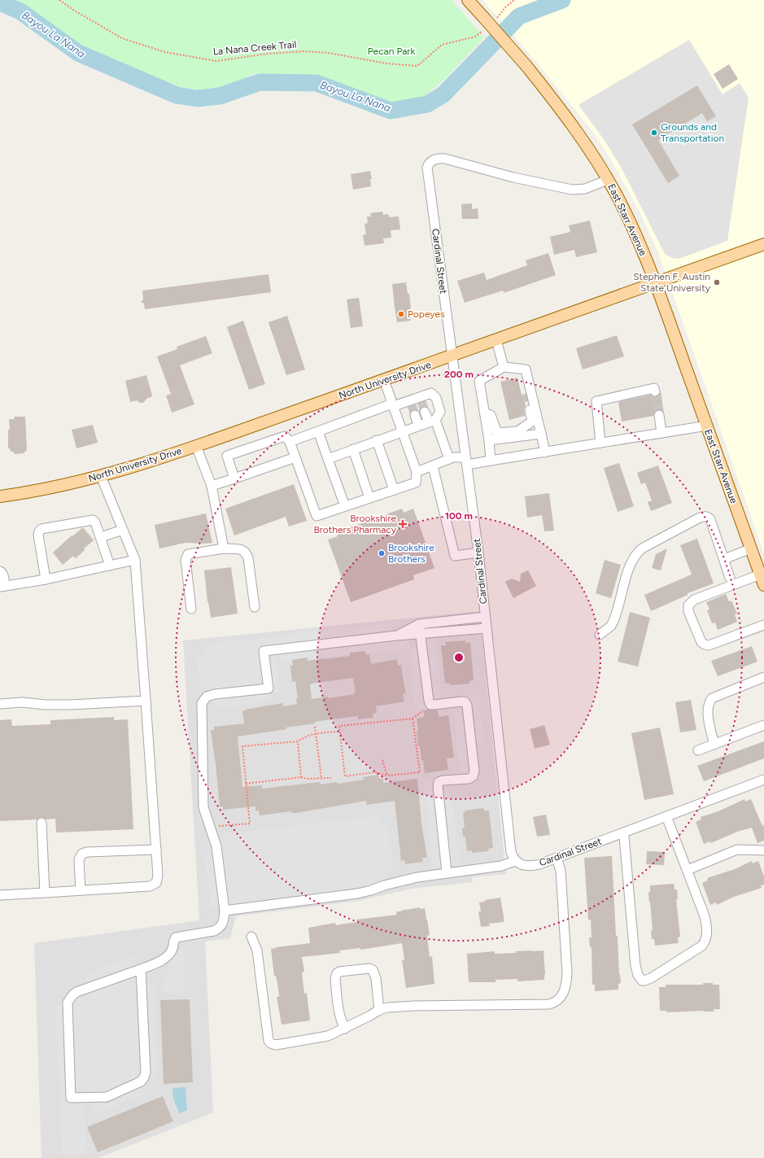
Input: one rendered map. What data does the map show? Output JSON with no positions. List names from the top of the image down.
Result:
{
  "streets": {
    "main road": ["East Starr Avenue", "North University Drive"],
    "street": ["Cardinal Street"],
    "path": ["La Nana Creek Trail"]
  },
  "crossings": [
    ["East Starr Avenue", "Cardinal Street"],
    ["East Starr Avenue", "North University Drive"],
    ["Cardinal Street", "North University Drive"]
  ],
  "water": ["Bayou La Nana"],
  "parks": ["Pecan Park"],
  "places": {
    "other": [
      "Grounds and Transportation",
      "Stephen F. Austin State University",
      "Popeyes",
      "Brookshire Brothers"
    ],
    "health": ["Brookshire Brothers Pharmacy"]
  },
  "rings": ["200 m", "100 m"]
}
